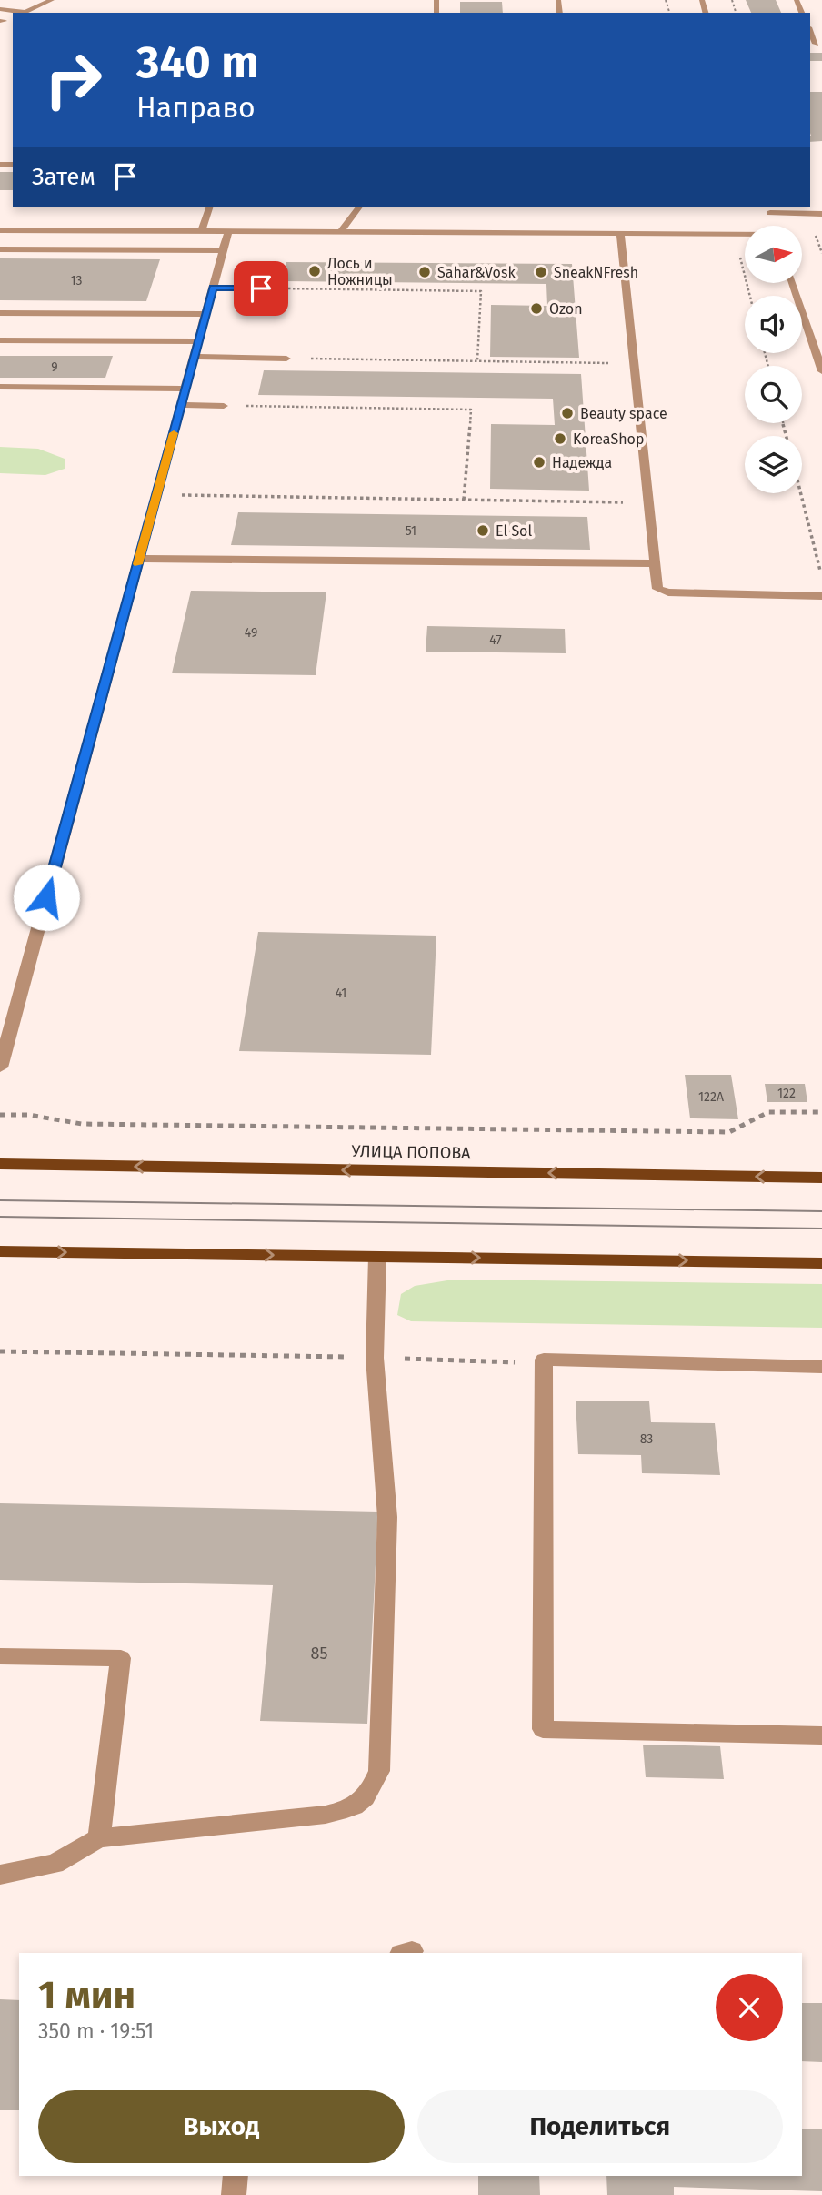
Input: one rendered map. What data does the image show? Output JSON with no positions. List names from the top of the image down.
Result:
{
  "streets": {
    "main road": ["УЛИЦА ПОПОВА"]
  },
  "places": [
    "Лось и Ножницы",
    "Sahar&Vosk",
    "SneakNFresh",
    "Ozon",
    "Beauty space",
    "KoreaShop",
    "Надежда",
    "El Sol"
  ],
  "house_numbers": [
    "13",
    "9",
    "51",
    "49",
    "47",
    "41",
    "122",
    "122А",
    "83",
    "85"
  ],
  "north": "right",
  "page": {
    "turn": ["340 m", "Направо"],
    "then": "Затем",
    "heading": ["1 мин", "350 m · 19:51"],
    "buttons": ["Выход", "Поделиться"]
  }
}
